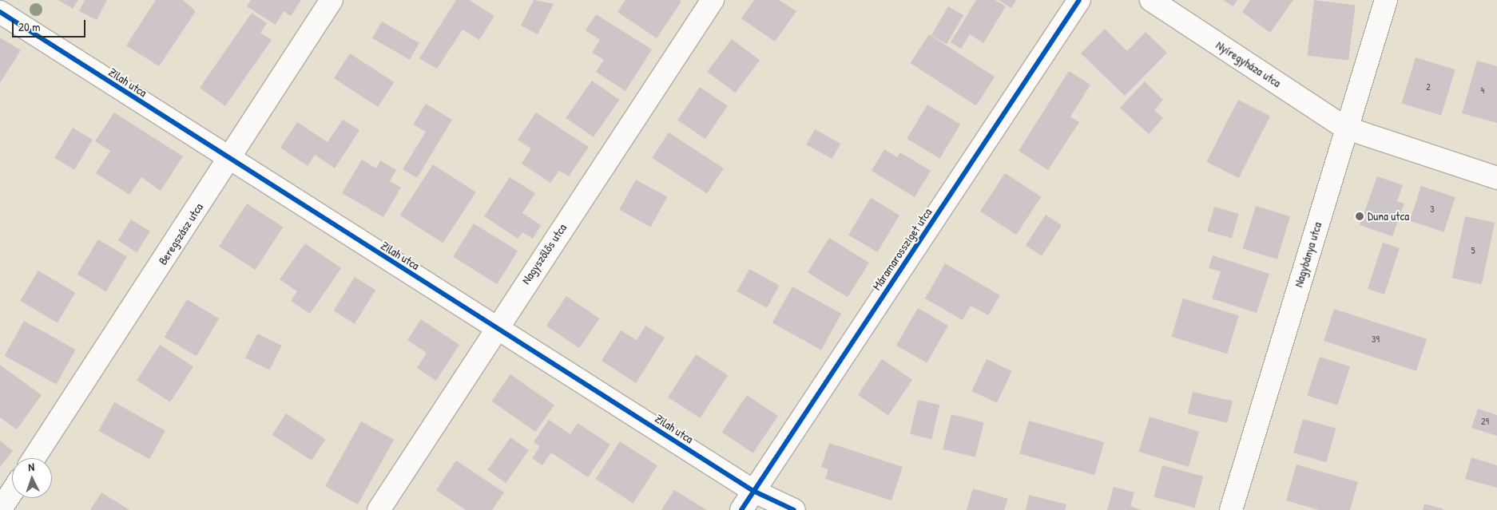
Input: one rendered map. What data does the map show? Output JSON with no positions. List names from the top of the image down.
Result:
{
  "streets": {
    "street": [
      "Nyíregyháza utca",
      "Zilah utca",
      "Beregszász utca",
      "Máramarossziget utca",
      "Nagyszőlős utca",
      "Nagybánya utca"
    ]
  },
  "crossings": [
    ["Nyíregyháza utca", "Nagybánya utca"],
    ["Zilah utca", "Beregszász utca"],
    ["Zilah utca", "Máramarossziget utca"],
    ["Zilah utca", "Nagyszőlős utca"]
  ],
  "places": ["Duna utca"],
  "house_numbers": [
    "2",
    "4",
    "3",
    "5",
    "39",
    "29"
  ],
  "scale_bar": "20 m",
  "north": "top"
}
